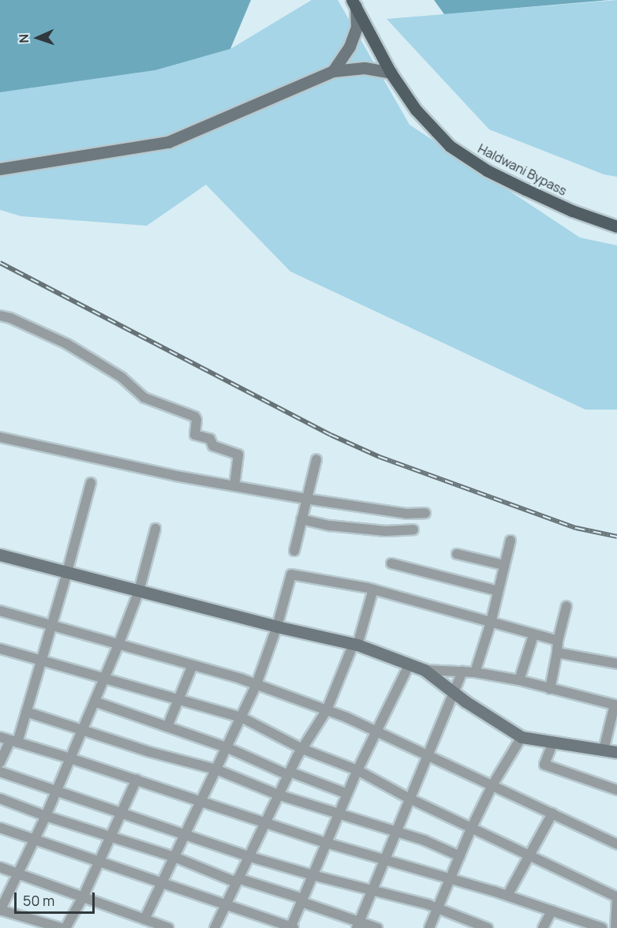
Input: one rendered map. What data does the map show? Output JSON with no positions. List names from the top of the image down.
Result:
{
  "streets": {
    "main road": ["Haldwani Bypass"]
  },
  "scale_bar": "50 m",
  "north": "left"
}
